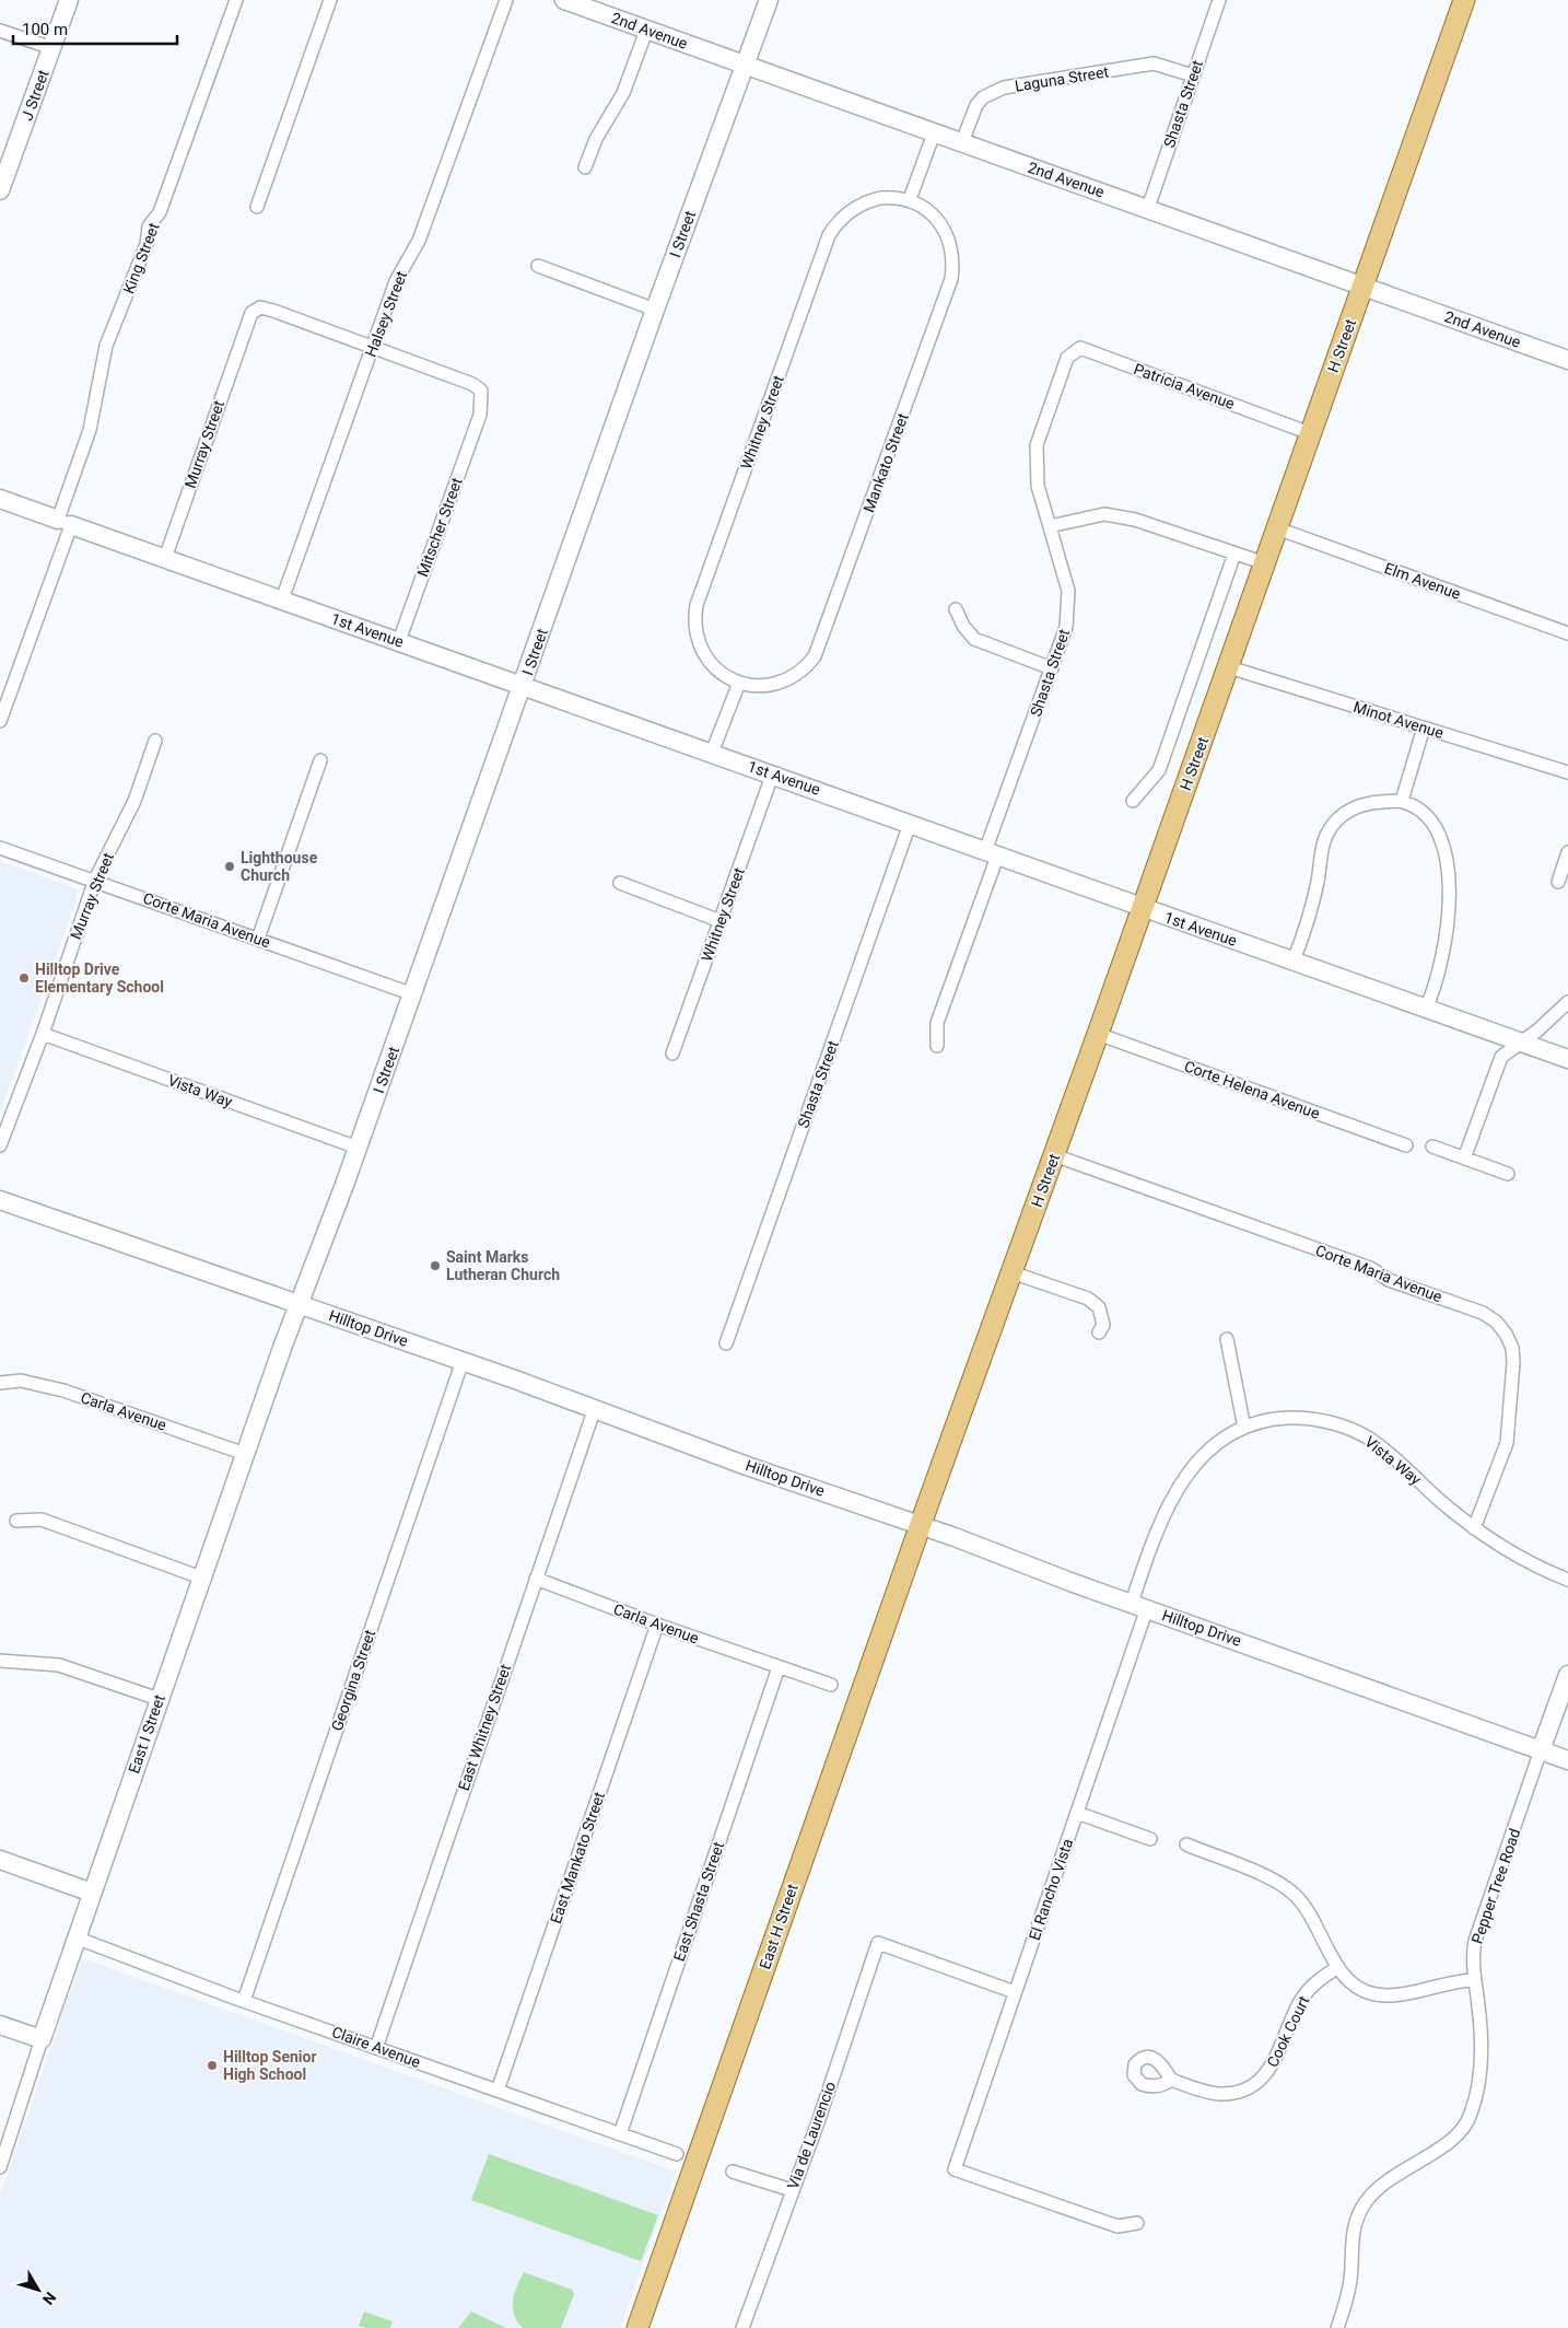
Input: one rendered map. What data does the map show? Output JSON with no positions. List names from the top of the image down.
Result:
{
  "streets": {
    "main road": ["H Street", "East H Street"],
    "street": [
      "2nd Avenue",
      "Laguna Street",
      "J Street",
      "Shasta Street",
      "I Street",
      "King Street",
      "Halsey Street",
      "Patricia Avenue",
      "Whitney Street",
      "Murray Street",
      "Mankato Street",
      "Mitscher Street",
      "Elm Avenue",
      "1st Avenue",
      "Minot Avenue",
      "Corte Maria Avenue",
      "Corte Helena Avenue",
      "Vista Way",
      "Hilltop Drive",
      "Carla Avenue",
      "Georgina Street",
      "East Whitney Street",
      "East I Street",
      "East Mankato Street",
      "Pepper Tree Road",
      "El Rancho Vista",
      "East Shasta Street",
      "Cook Court",
      "Claire Avenue",
      "Via de Laurencio"
    ]
  },
  "crossings": [
    ["2nd Avenue", "Laguna Street"],
    ["2nd Avenue", "Shasta Street"],
    ["2nd Avenue", "I Street"],
    ["2nd Avenue", "H Street"],
    ["Laguna Street", "Shasta Street"],
    ["Shasta Street", "Patricia Avenue"],
    ["Shasta Street", "1st Avenue"],
    ["I Street", "1st Avenue"],
    ["I Street", "Corte Maria Avenue"],
    ["I Street", "Vista Way"],
    ["I Street", "Hilltop Drive"],
    ["I Street", "East I Street"],
    ["King Street", "1st Avenue"],
    ["Halsey Street", "Murray Street"],
    ["Halsey Street", "Mitscher Street"],
    ["Halsey Street", "1st Avenue"],
    ["H Street", "Patricia Avenue"],
    ["H Street", "Elm Avenue"],
    ["H Street", "1st Avenue"],
    ["H Street", "Minot Avenue"],
    ["H Street", "Corte Maria Avenue"],
    ["H Street", "Corte Helena Avenue"],
    ["H Street", "Hilltop Drive"],
    ["H Street", "East H Street"],
    ["Whitney Street", "Mankato Street"],
    ["Whitney Street", "1st Avenue"],
    ["Murray Street", "Mitscher Street"],
    ["Murray Street", "1st Avenue"],
    ["Murray Street", "Corte Maria Avenue"],
    ["Murray Street", "Vista Way"],
    ["Mitscher Street", "1st Avenue"],
    ["Corte Maria Avenue", "Vista Way"],
    ["Vista Way", "Hilltop Drive"],
    ["Vista Way", "El Rancho Vista"],
    ["Hilltop Drive", "Georgina Street"],
    ["Hilltop Drive", "East Whitney Street"],
    ["Hilltop Drive", "East I Street"],
    ["Hilltop Drive", "Pepper Tree Road"],
    ["Hilltop Drive", "El Rancho Vista"],
    ["Hilltop Drive", "East H Street"],
    ["Carla Avenue", "East Whitney Street"],
    ["Carla Avenue", "East I Street"],
    ["Carla Avenue", "East Mankato Street"],
    ["Carla Avenue", "East Shasta Street"],
    ["Georgina Street", "Claire Avenue"],
    ["East Whitney Street", "Claire Avenue"],
    ["East I Street", "Claire Avenue"],
    ["East Mankato Street", "Claire Avenue"],
    ["El Rancho Vista", "Via de Laurencio"],
    ["East Shasta Street", "Claire Avenue"]
  ],
  "places": [
    "Lighthouse Church",
    "Hilltop Drive Elementary School",
    "Saint Marks Lutheran Church",
    "Hilltop Senior High School"
  ],
  "scale_bar": "100 m",
  "north": "bottom right"
}
